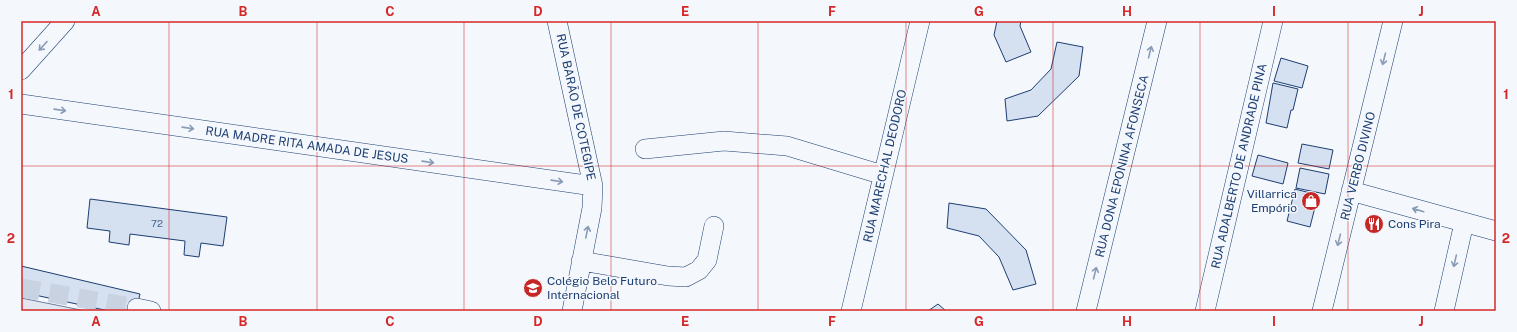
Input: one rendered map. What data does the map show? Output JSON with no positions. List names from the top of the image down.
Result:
{
  "streets": {
    "street": [
      "RUA BARÃO DE COTEGIPE",
      "RUA MADRE RITA AMADA DE JESUS",
      "RUA MARECHAL DEODORO",
      "RUA DONA EPONINA AFONSECA",
      "RUA ADALBERTO DE ANDRADE PINA",
      "RUA VERBO DIVINO"
    ]
  },
  "crossings": [
    ["RUA BARÃO DE COTEGIPE", "RUA MADRE RITA AMADA DE JESUS"]
  ],
  "one_way": ["RUA MADRE RITA AMADA DE JESUS", "RUA DONA EPONINA AFONSECA"],
  "places": {
    "shop": ["Villarrica Empório"],
    "restaurant": ["Cons Pira"],
    "school or university": ["Colégio Belo Futuro Internacional"]
  },
  "house_numbers": ["72"],
  "grid": {
    "columns": [
      "A",
      "B",
      "C",
      "D",
      "E",
      "F",
      "G",
      "H",
      "I",
      "J"
    ],
    "rows": ["1", "2"]
  }
}
